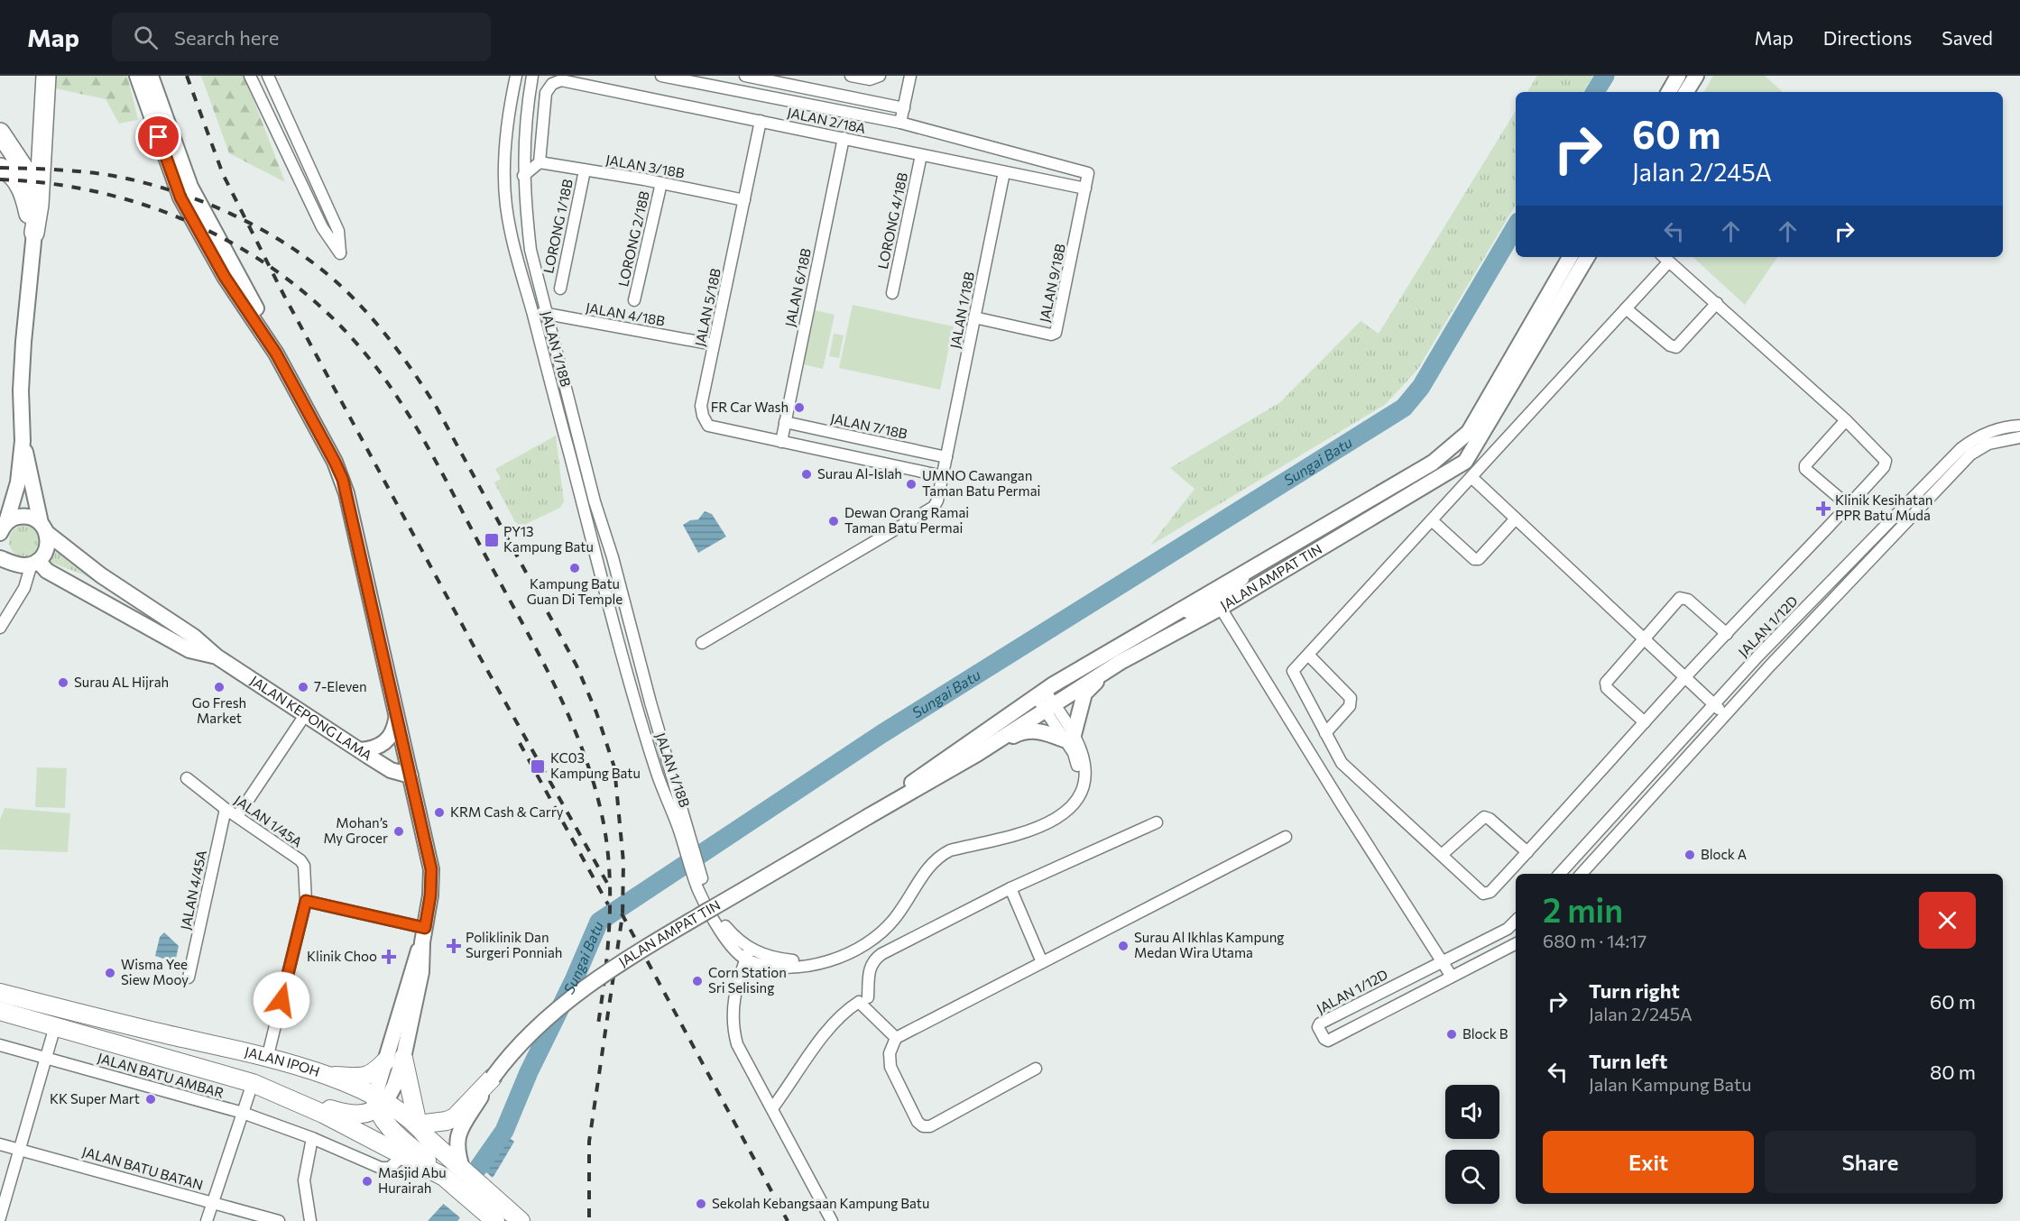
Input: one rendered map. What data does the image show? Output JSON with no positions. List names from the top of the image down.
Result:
{
  "streets": {
    "main road": ["JALAN IPOH"],
    "street": [
      "JALAN 2/18A",
      "JALAN 3/18B",
      "LORONG 4/18B",
      "LORONG 1/18B",
      "LORONG 2/18B",
      "JALAN 9/18B",
      "JALAN 6/18B",
      "JALAN 5/18B",
      "JALAN 1/18B",
      "JALAN 4/18B",
      "JALAN 7/18B",
      "JALAN AMPAT TIN",
      "JALAN 1/12D",
      "JALAN KEPONG LAMA",
      "JALAN 1/45A",
      "JALAN 4/45A",
      "JALAN BATU AMBAR",
      "JALAN BATU BATAN"
    ]
  },
  "crossings": [
    ["JALAN 2/18A", "JALAN 3/18B"],
    ["JALAN 2/18A", "LORONG 4/18B"],
    ["JALAN 2/18A", "JALAN 9/18B"],
    ["JALAN 2/18A", "JALAN 6/18B"],
    ["JALAN 2/18A", "JALAN 5/18B"],
    ["JALAN 2/18A", "JALAN 1/18B"],
    ["JALAN 3/18B", "LORONG 1/18B"],
    ["JALAN 3/18B", "LORONG 2/18B"],
    ["JALAN 3/18B", "JALAN 5/18B"],
    ["JALAN 9/18B", "JALAN 1/18B"],
    ["JALAN 6/18B", "JALAN 5/18B"],
    ["JALAN 6/18B", "JALAN 7/18B"],
    ["JALAN 5/18B", "JALAN 4/18B"],
    ["JALAN 1/18B", "JALAN 4/18B"],
    ["JALAN 1/18B", "JALAN 7/18B"],
    ["JALAN AMPAT TIN", "JALAN IPOH"],
    ["JALAN 1/45A", "JALAN 4/45A"],
    ["JALAN 1/45A", "JALAN IPOH"],
    ["JALAN IPOH", "JALAN BATU AMBAR"]
  ],
  "water": ["Sungai Batu"],
  "places": {
    "other": [
      "FR Car Wash",
      "Surau Al-Islah",
      "UMNO Cawangan Taman Batu Permai",
      "Dewan Orang Ramai Taman Batu Permai",
      "Kampung Batu Guan Di Temple",
      "Surau AL Hijrah",
      "Go Fresh Market",
      "7-Eleven",
      "KRM Cash & Carry",
      "Mohan’s My Grocer",
      "Block A",
      "Surau Al Ikhlas Kampung Medan Wira Utama",
      "Wisma Yee Siew Mooy",
      "Corn Station Sri Selising",
      "Block B",
      "KK Super Mart",
      "Masjid Abu Hurairah",
      "Sekolah Kebangsaan Kampung Batu"
    ],
    "health": ["Klinik Kesihatan PPR Batu Muda", "Poliklinik Dan Surgeri Ponniah", "Klinik Choo"],
    "transit": ["PY13 Kampung Batu", "KC03 Kampung Batu"]
  },
  "page": {
    "header": "Map",
    "search": "Search here",
    "nav": ["Map", "Directions", "Saved"],
    "turn": ["60 m", "Jalan 2/245A"],
    "heading": ["2 min", "680 m · 14:17"],
    "list": [
      {
        "name": "Turn right",
        "note": "Jalan 2/245A",
        "value": "60 m"
      },
      {
        "name": "Turn left",
        "note": "Jalan Kampung Batu",
        "value": "80 m"
      }
    ],
    "buttons": ["Exit", "Share"]
  }
}
